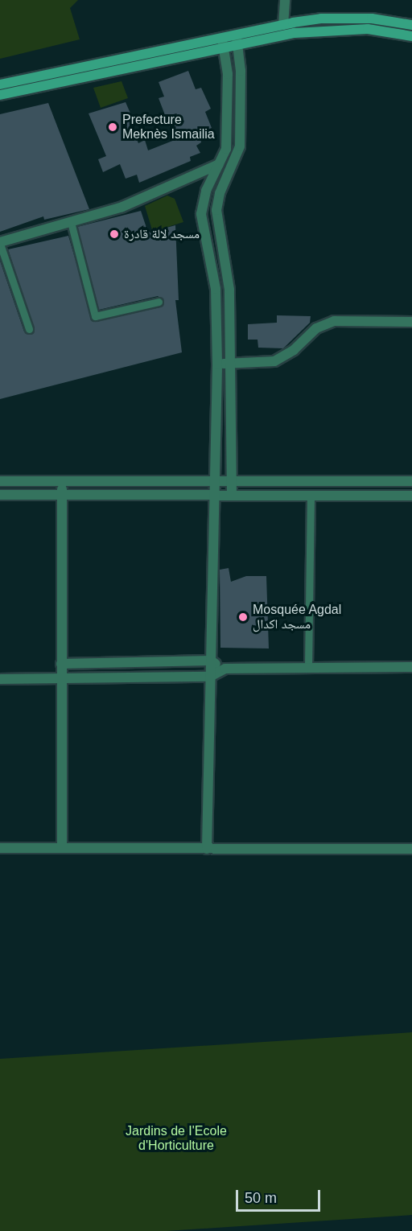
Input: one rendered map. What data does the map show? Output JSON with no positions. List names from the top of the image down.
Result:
{
  "parks": ["Jardins de I'Ecole d'Horticulture"],
  "places": ["Prefecture Meknès Ismailia", "مسجد لالة قادرة", "Mosquée Agdal مسجد اكدال"],
  "scale_bar": "50 m"
}
